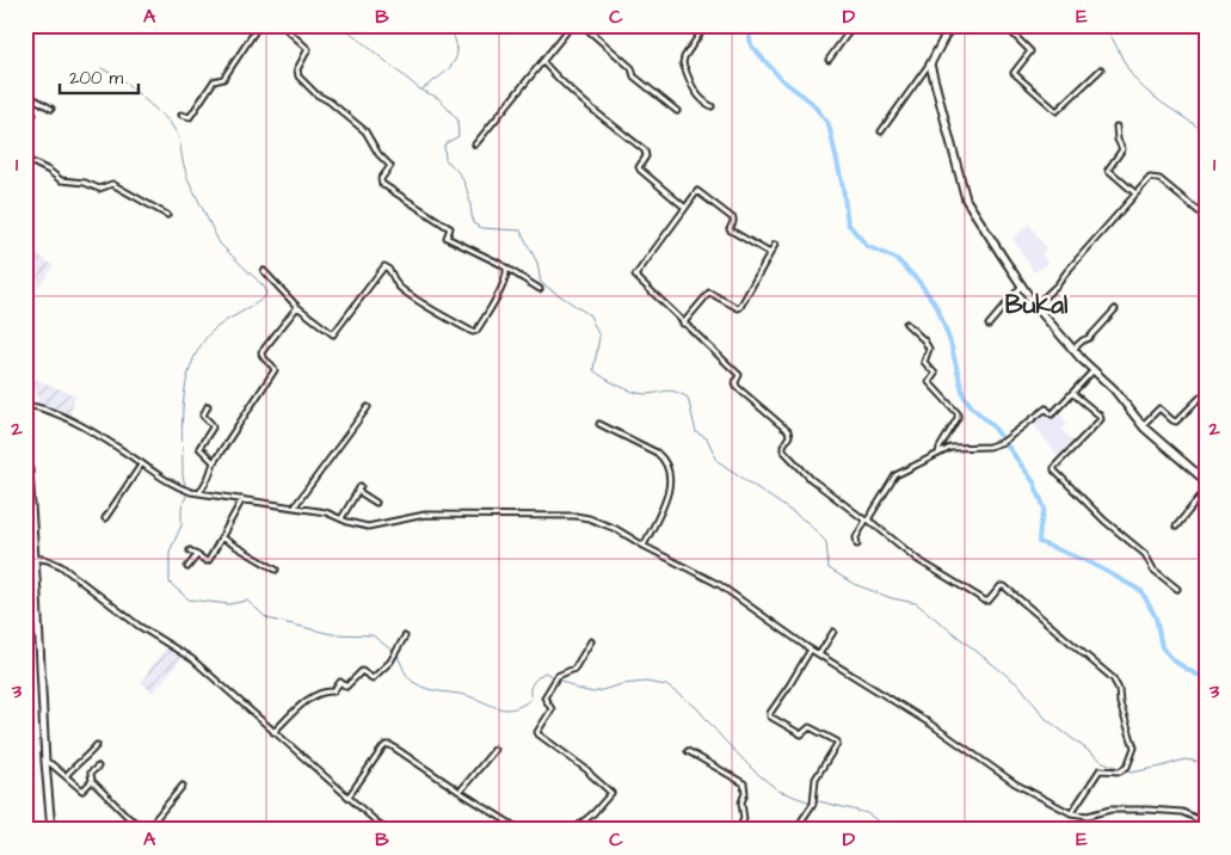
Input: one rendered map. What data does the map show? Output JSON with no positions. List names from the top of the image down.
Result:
{
  "districts": ["Bukal"],
  "scale_bar": "200 m",
  "grid": {
    "columns": [
      "A",
      "B",
      "C",
      "D",
      "E"
    ],
    "rows": ["1", "2", "3"]
  }
}
